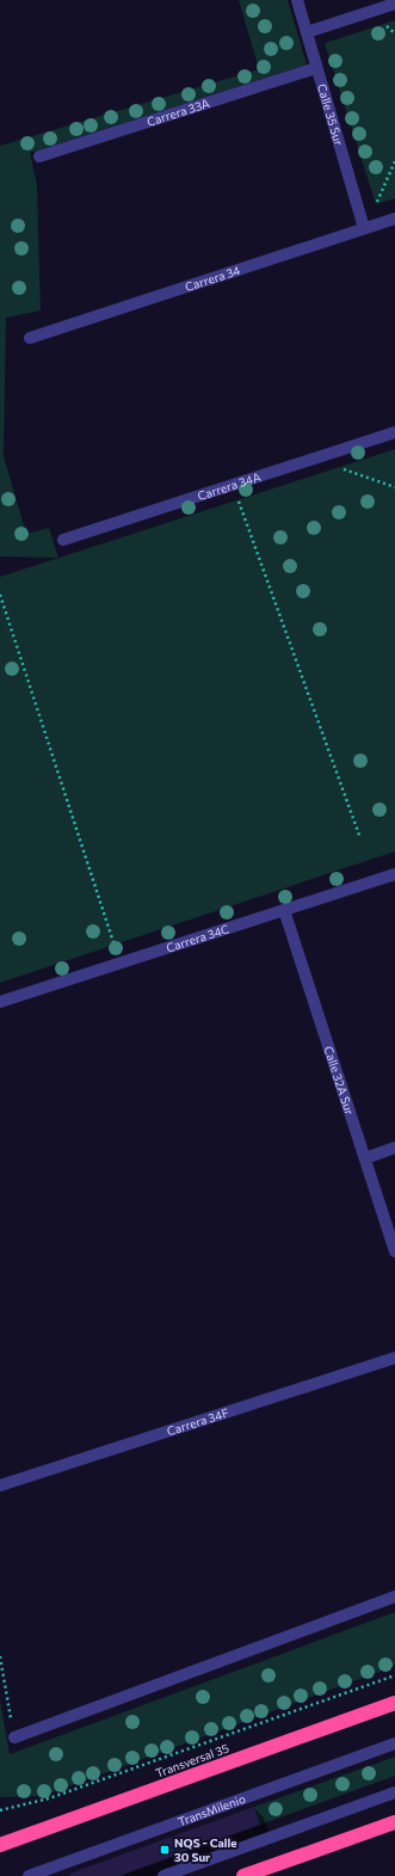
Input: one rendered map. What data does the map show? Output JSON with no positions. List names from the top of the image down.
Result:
{
  "streets": {
    "highway": ["Transversal 35"],
    "street": [
      "Carrera 33A",
      "Calle 35 Sur",
      "Carrera 34",
      "Carrera 34A",
      "Carrera 34C",
      "Calle 32A Sur",
      "Carrera 34F",
      "TransMilenio"
    ]
  },
  "crossings": [
    ["Carrera 33A", "Calle 35 Sur"],
    ["Calle 35 Sur", "Carrera 34"],
    ["Carrera 34C", "Calle 32A Sur"]
  ],
  "places": {
    "transit": ["NQS - Calle 30 Sur"]
  }
}
